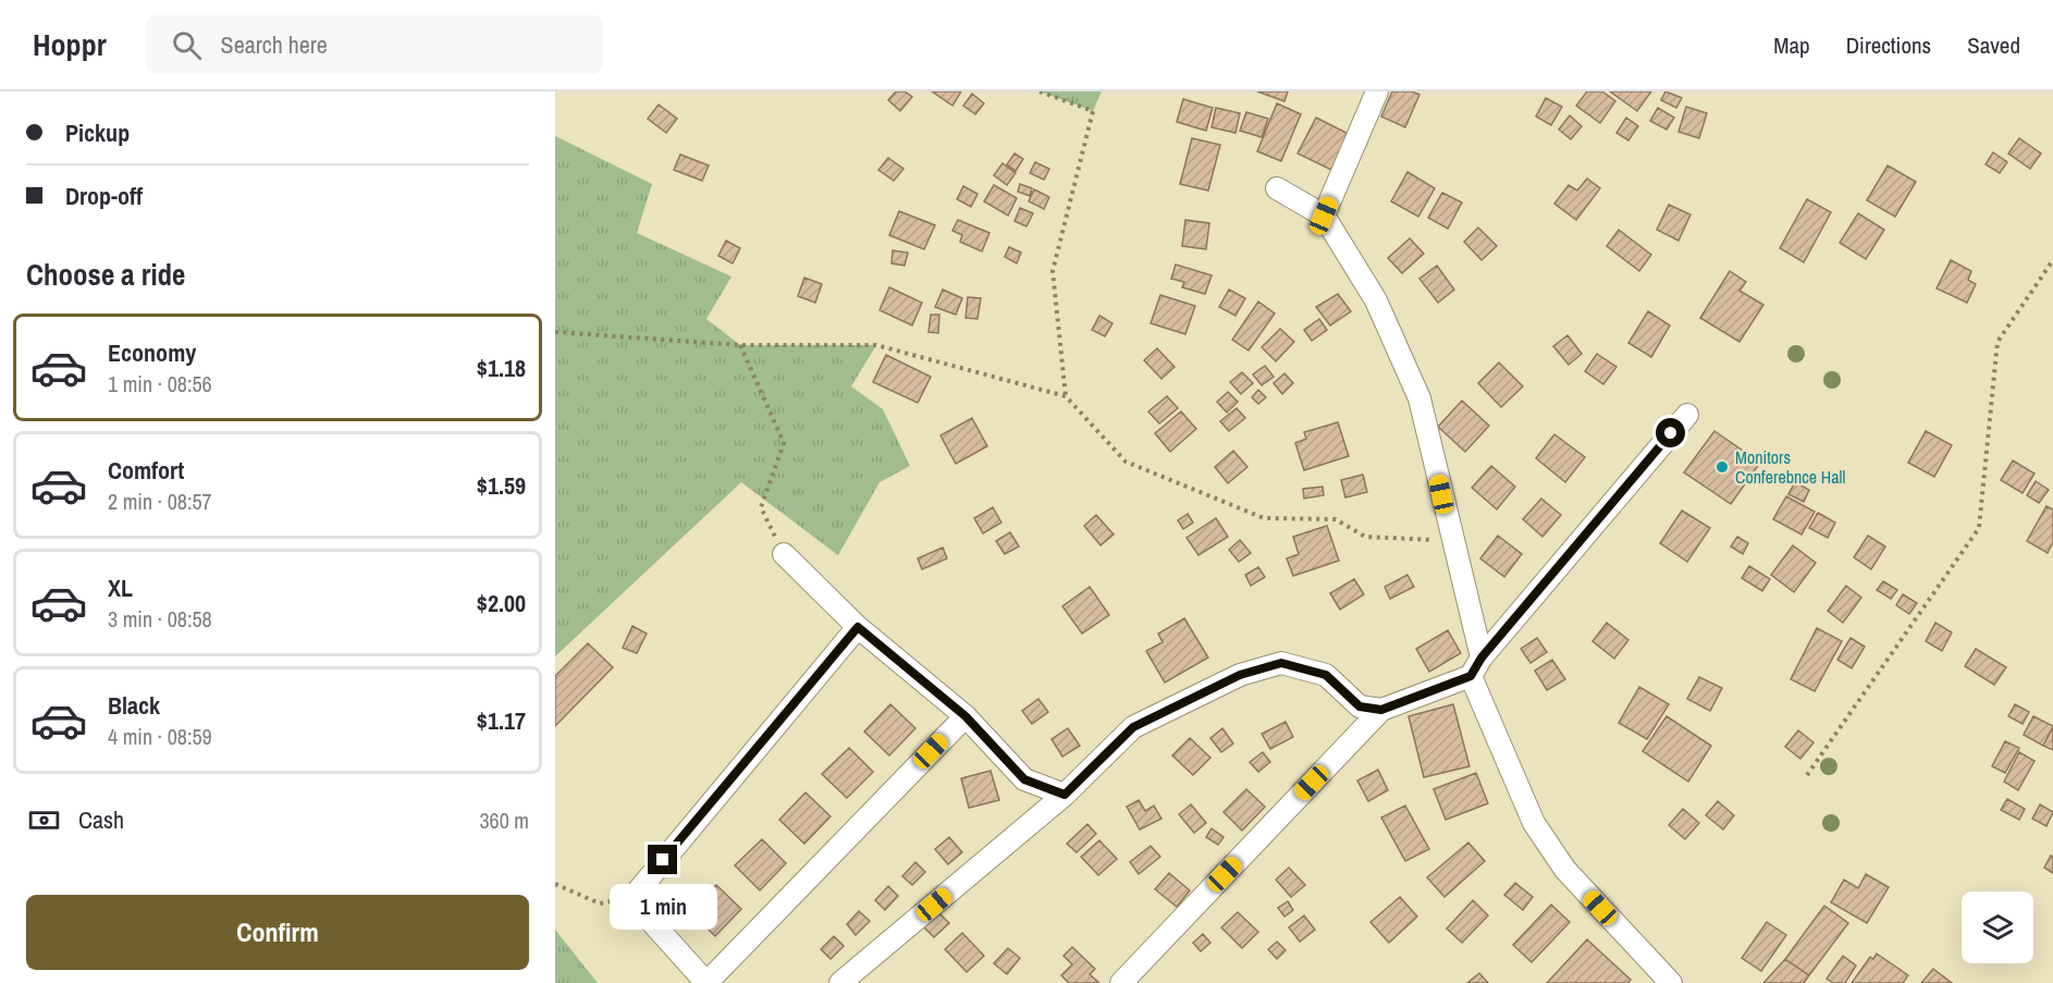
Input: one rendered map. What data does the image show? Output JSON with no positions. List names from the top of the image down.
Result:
{
  "places": ["Monitors Conferebnce Hall"],
  "page": {
    "header": "Hoppr",
    "search": "Search here",
    "nav": ["Map", "Directions", "Saved"],
    "banner": ["Pickup", "Drop-off"],
    "heading": "Choose a ride",
    "list": [
      {
        "name": "Economy",
        "note": "1 min · 08:56",
        "value": "$1.18"
      },
      {
        "name": "Comfort",
        "note": "2 min · 08:57",
        "value": "$1.59"
      },
      {
        "name": "XL",
        "note": "3 min · 08:58",
        "value": "$2.00"
      },
      {
        "name": "Black",
        "note": "4 min · 08:59",
        "value": "$1.17"
      }
    ],
    "pay": ["Cash", "360 m"],
    "buttons": "Confirm",
    "bubble": "1 min"
  }
}
